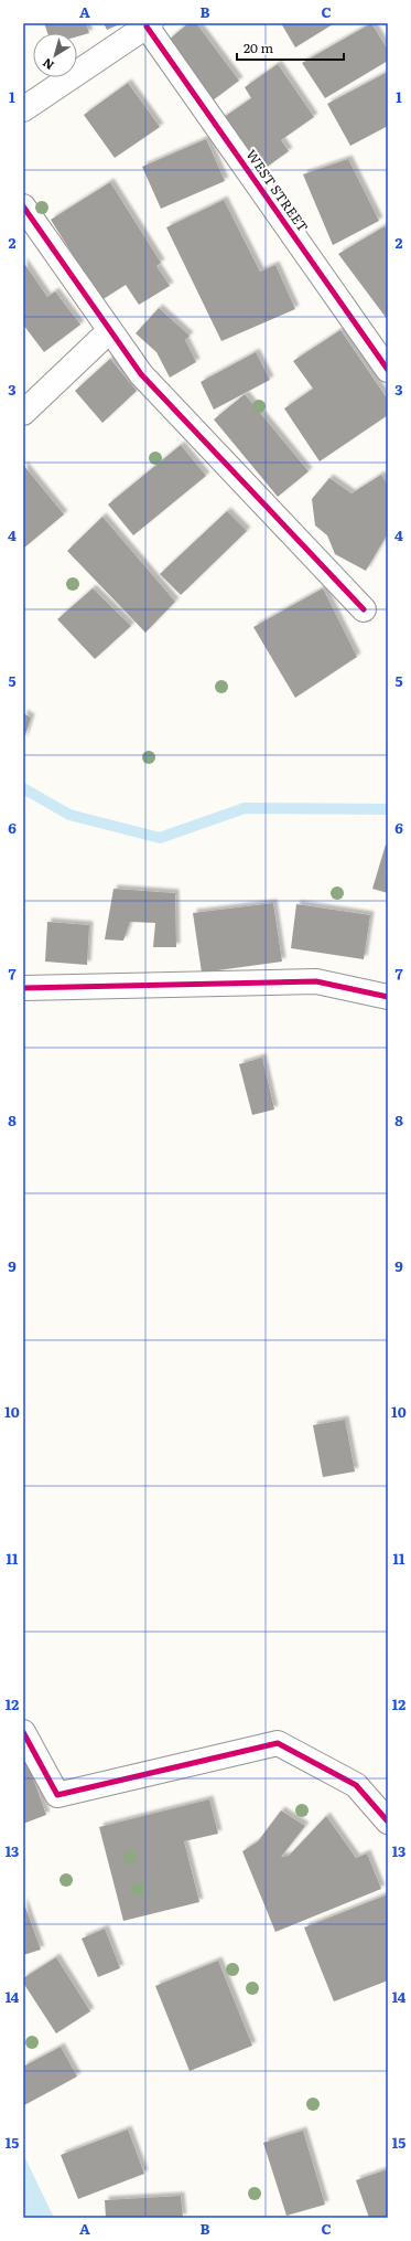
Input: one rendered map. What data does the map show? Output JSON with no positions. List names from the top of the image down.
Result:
{
  "streets": {
    "street": ["WEST STREET"]
  },
  "scale_bar": "20 m",
  "north": "bottom left",
  "grid": {
    "columns": ["A", "B", "C"],
    "rows": [
      "1",
      "2",
      "3",
      "4",
      "5",
      "6",
      "7",
      "8",
      "9",
      "10",
      "11",
      "12",
      "13",
      "14",
      "15"
    ]
  }
}
